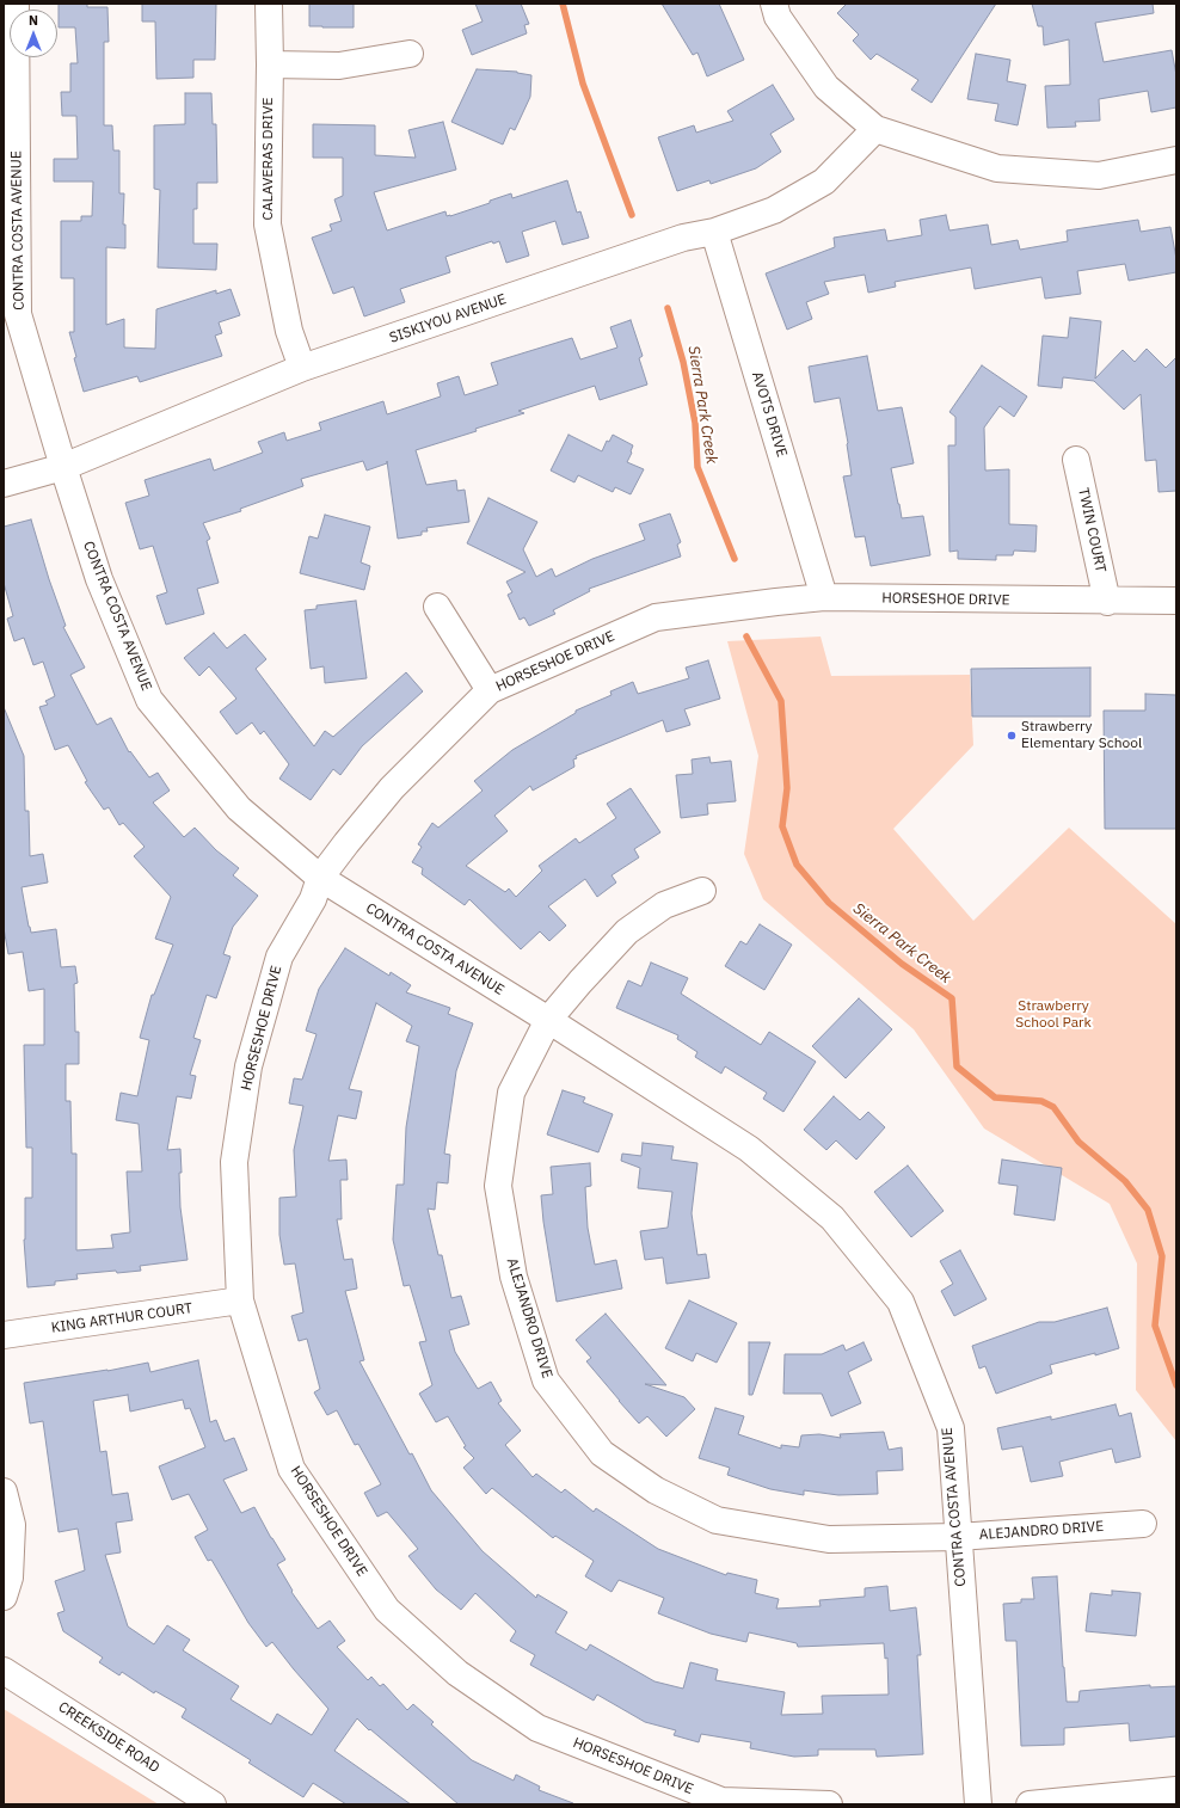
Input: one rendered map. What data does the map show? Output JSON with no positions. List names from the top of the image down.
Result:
{
  "streets": {
    "street": [
      "CALAVERAS DRIVE",
      "CONTRA COSTA AVENUE",
      "SISKIYOU AVENUE",
      "AVOTS DRIVE",
      "TWIN COURT",
      "HORSESHOE DRIVE",
      "KING ARTHUR COURT",
      "ALEJANDRO DRIVE",
      "CREEKSIDE ROAD"
    ]
  },
  "crossings": [
    ["CALAVERAS DRIVE", "SISKIYOU AVENUE"],
    ["CONTRA COSTA AVENUE", "SISKIYOU AVENUE"],
    ["CONTRA COSTA AVENUE", "HORSESHOE DRIVE"],
    ["CONTRA COSTA AVENUE", "ALEJANDRO DRIVE"],
    ["SISKIYOU AVENUE", "AVOTS DRIVE"],
    ["AVOTS DRIVE", "HORSESHOE DRIVE"],
    ["TWIN COURT", "HORSESHOE DRIVE"],
    ["HORSESHOE DRIVE", "KING ARTHUR COURT"]
  ],
  "water": ["Sierra Park Creek"],
  "parks": ["Strawberry School Park"],
  "places": ["Strawberry Elementary School"],
  "north": "top"
}
